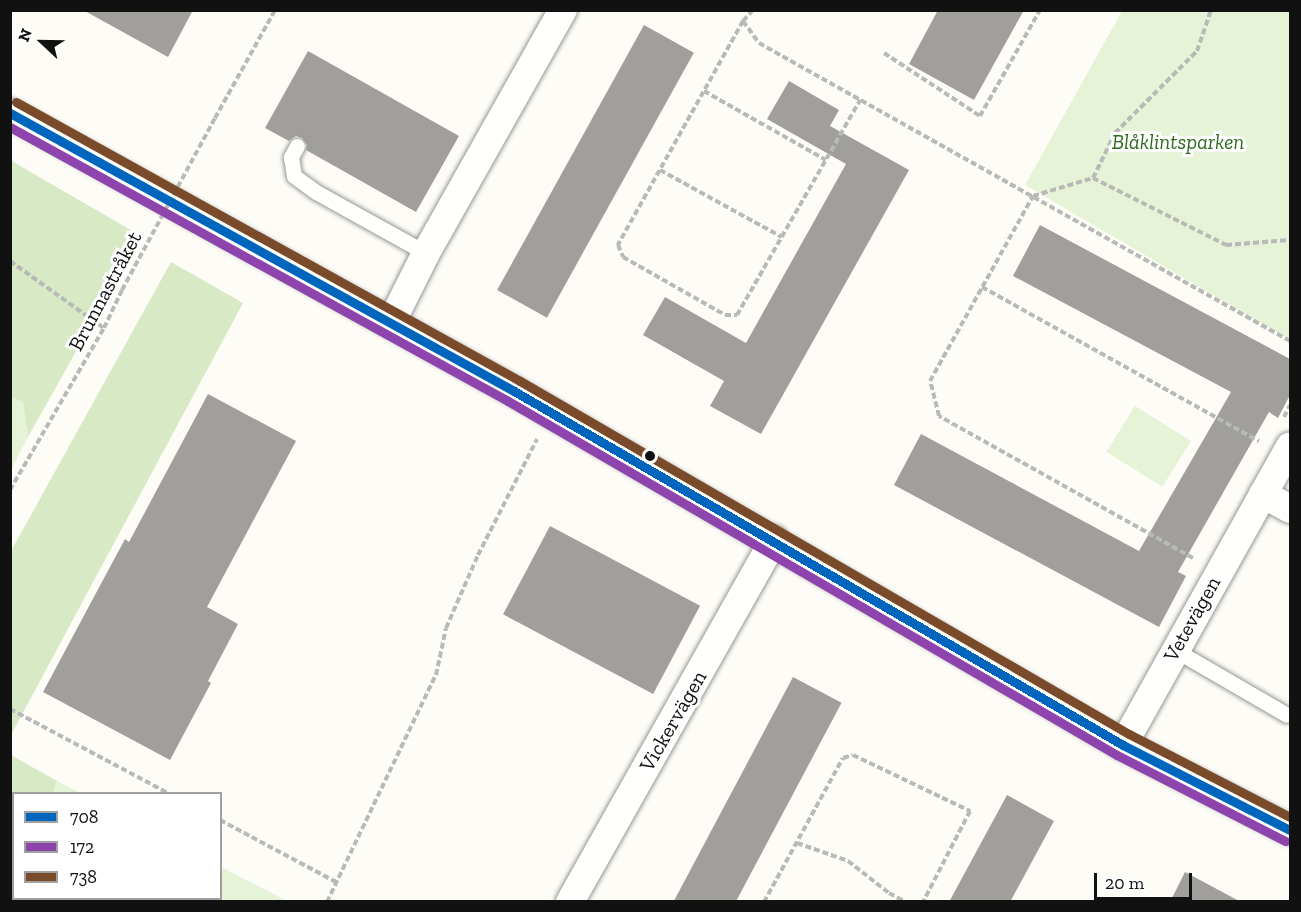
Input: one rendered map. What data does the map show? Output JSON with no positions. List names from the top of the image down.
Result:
{
  "streets": {
    "street": ["Vetevägen", "Vickervägen"],
    "path": ["Brunnastråket"]
  },
  "parks": ["Blåklintsparken"],
  "lines": ["transit line 738", "transit line 708", "transit line 172"],
  "legend": ["708", "172", "738"],
  "scale_bar": "20 m",
  "north": "left"
}
